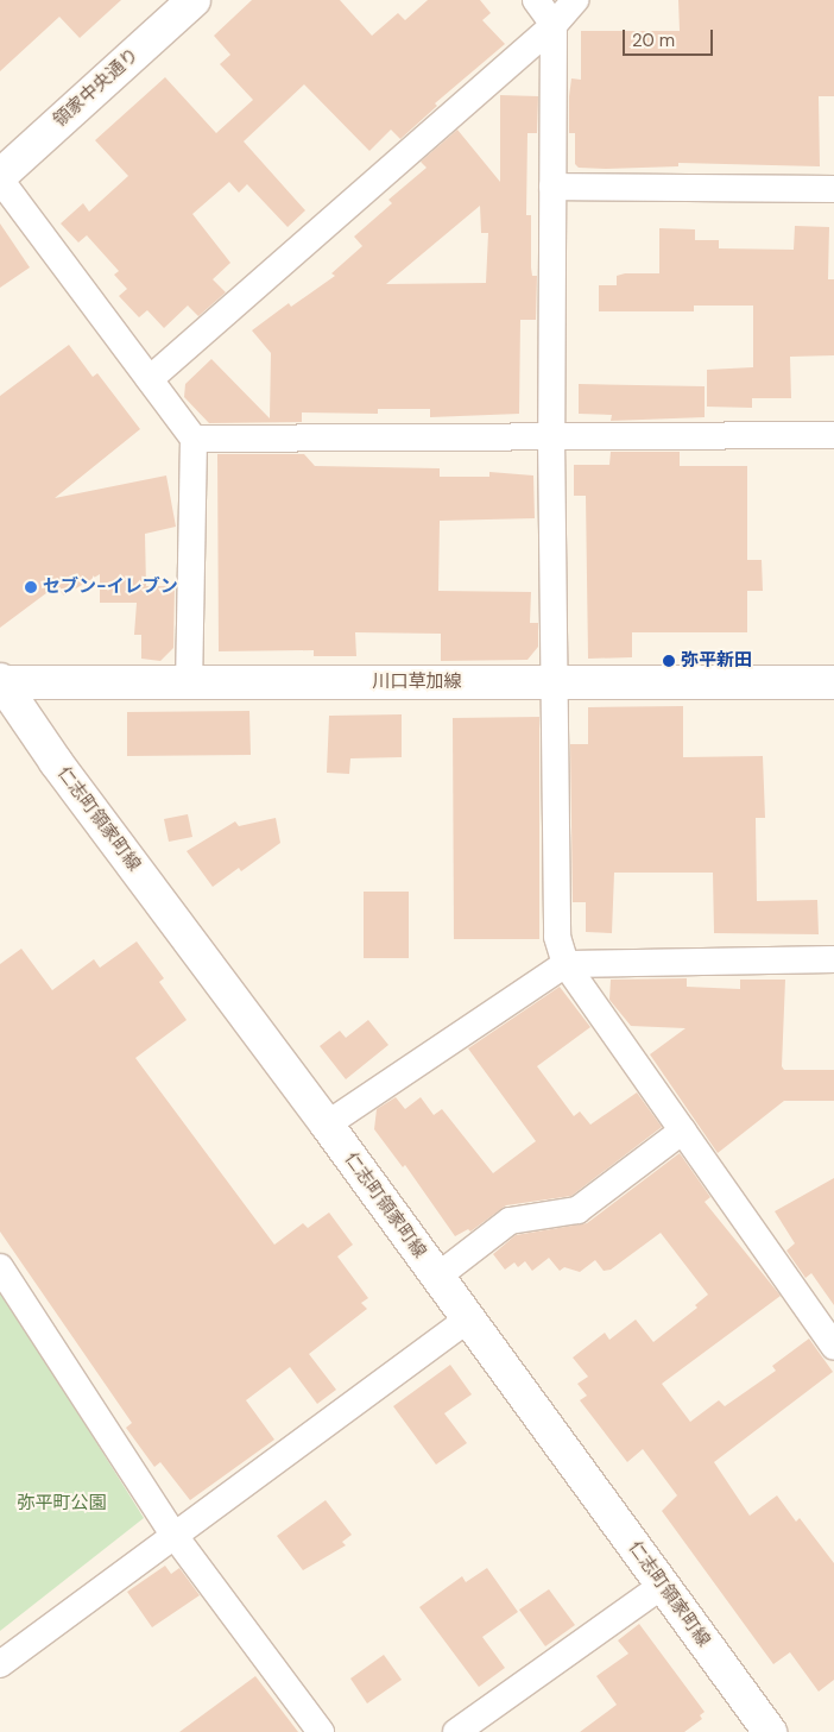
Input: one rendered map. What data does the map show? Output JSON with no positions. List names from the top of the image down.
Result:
{
  "streets": {
    "street": ["領家中央通り", "川口草加線", "仁志町領家町線"]
  },
  "crossings": [
    ["川口草加線", "仁志町領家町線"]
  ],
  "parks": ["弥平町公園"],
  "places": ["セブン-イレブン", "弥平新田"],
  "scale_bar": "20 m"
}
